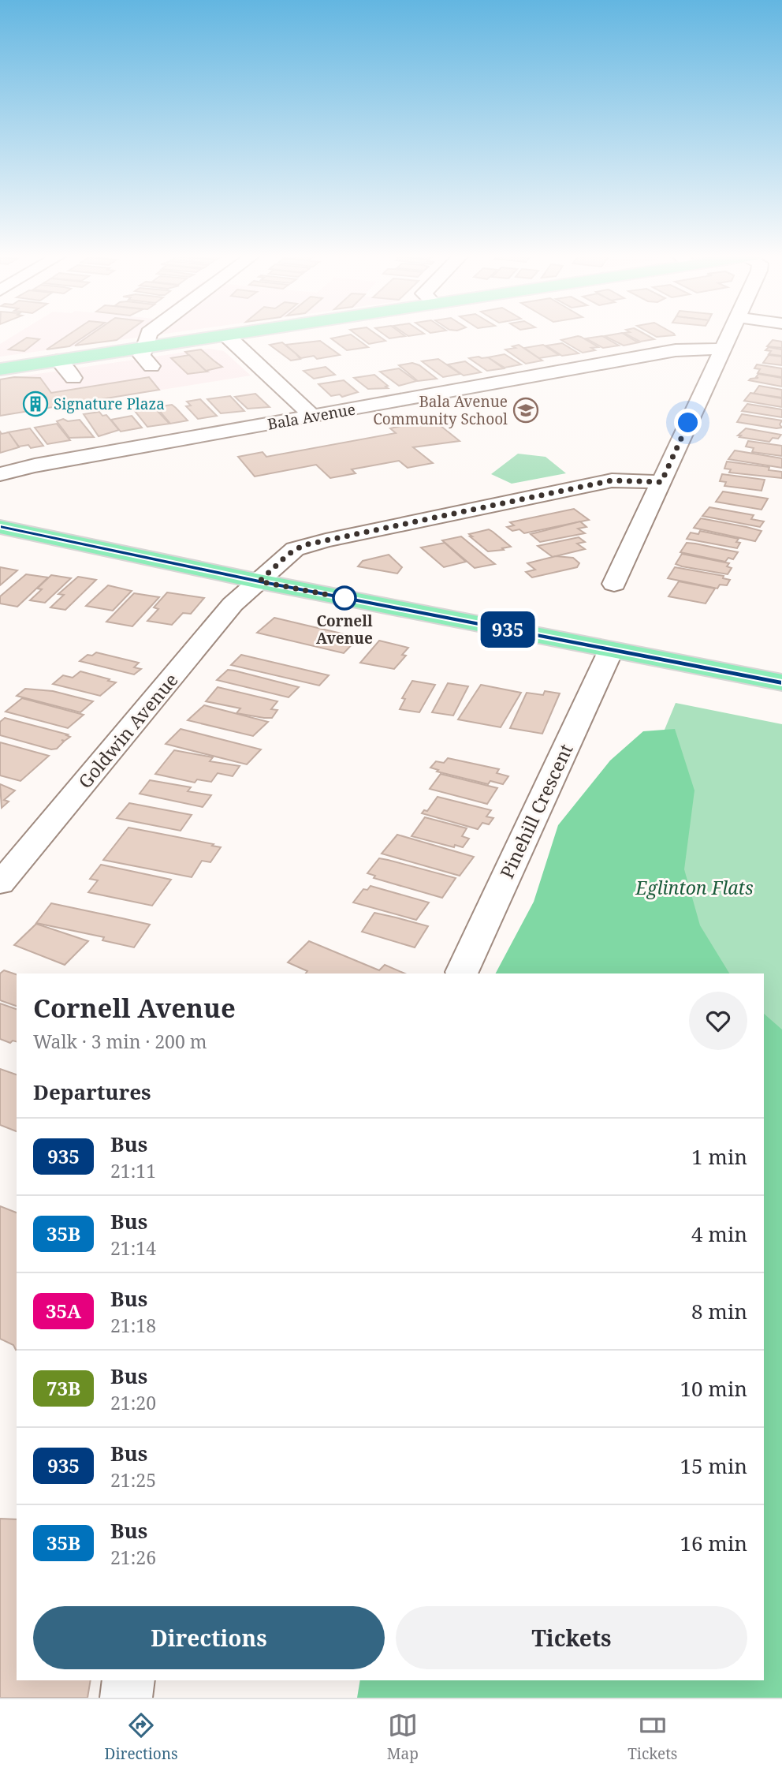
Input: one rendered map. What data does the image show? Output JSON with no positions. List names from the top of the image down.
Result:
{
  "streets": {
    "street": ["Bala Avenue", "Goldwin Avenue", "Pinehill Crescent"]
  },
  "parks": ["Eglinton Flats"],
  "places": {
    "building": ["Signature Plaza"],
    "school or university": ["Bala Avenue Community School"],
    "other": ["Cornell Avenue"]
  },
  "lines": ["bus line 935"],
  "page": {
    "on_map": "935",
    "heading": [
      ["Cornell Avenue", "Walk · 3 min · 200 m"],
      "Departures"
    ],
    "list": [
      {
        "mark": "935",
        "name": "Bus",
        "note": "21:11",
        "value": "1 min"
      },
      {
        "mark": "35B",
        "name": "Bus",
        "note": "21:14",
        "value": "4 min"
      },
      {
        "mark": "35A",
        "name": "Bus",
        "note": "21:18",
        "value": "8 min"
      },
      {
        "mark": "73B",
        "name": "Bus",
        "note": "21:20",
        "value": "10 min"
      },
      {
        "mark": "935",
        "name": "Bus",
        "note": "21:25",
        "value": "15 min"
      },
      {
        "mark": "35B",
        "name": "Bus",
        "note": "21:26",
        "value": "16 min"
      }
    ],
    "buttons": ["Directions", "Tickets"],
    "tabs": ["Directions", "Map", "Tickets"]
  }
}
